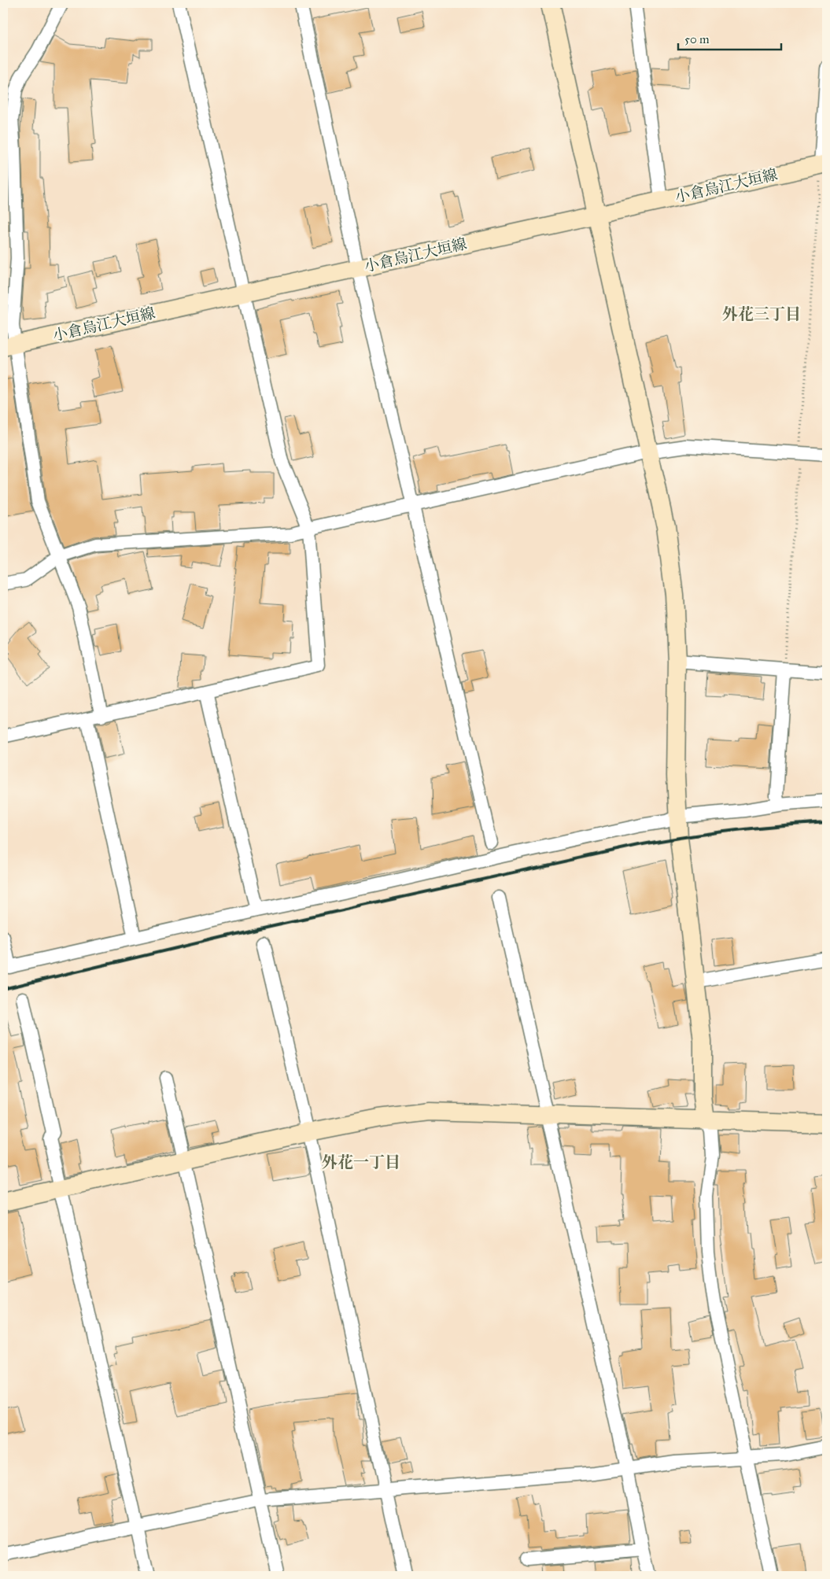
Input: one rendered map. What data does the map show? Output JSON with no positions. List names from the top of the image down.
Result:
{
  "streets": {
    "street": ["小倉烏江大垣線"]
  },
  "districts": ["外花三丁目", "外花一丁目"],
  "scale_bar": "50 m"
}
